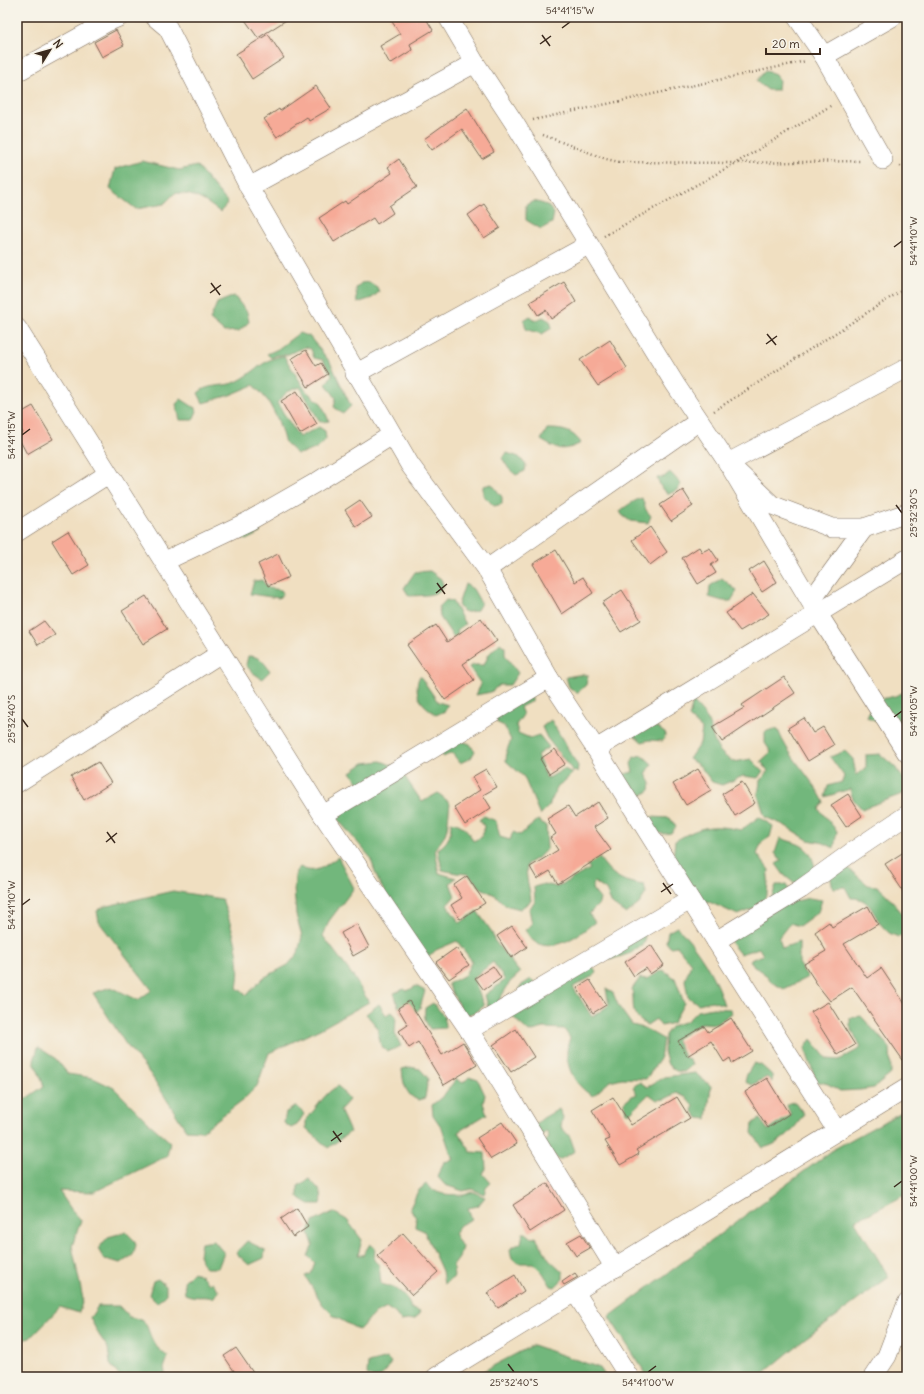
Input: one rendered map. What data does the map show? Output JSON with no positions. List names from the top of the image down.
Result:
{
  "scale_bar": "20 m",
  "north": "top right",
  "coordinates": [
    "54°41'15\"W",
    "54°41'10\"W",
    "25°32'30\"S",
    "54°41'05\"W",
    "25°32'40\"S",
    "54°41'00\"W"
  ]
}
